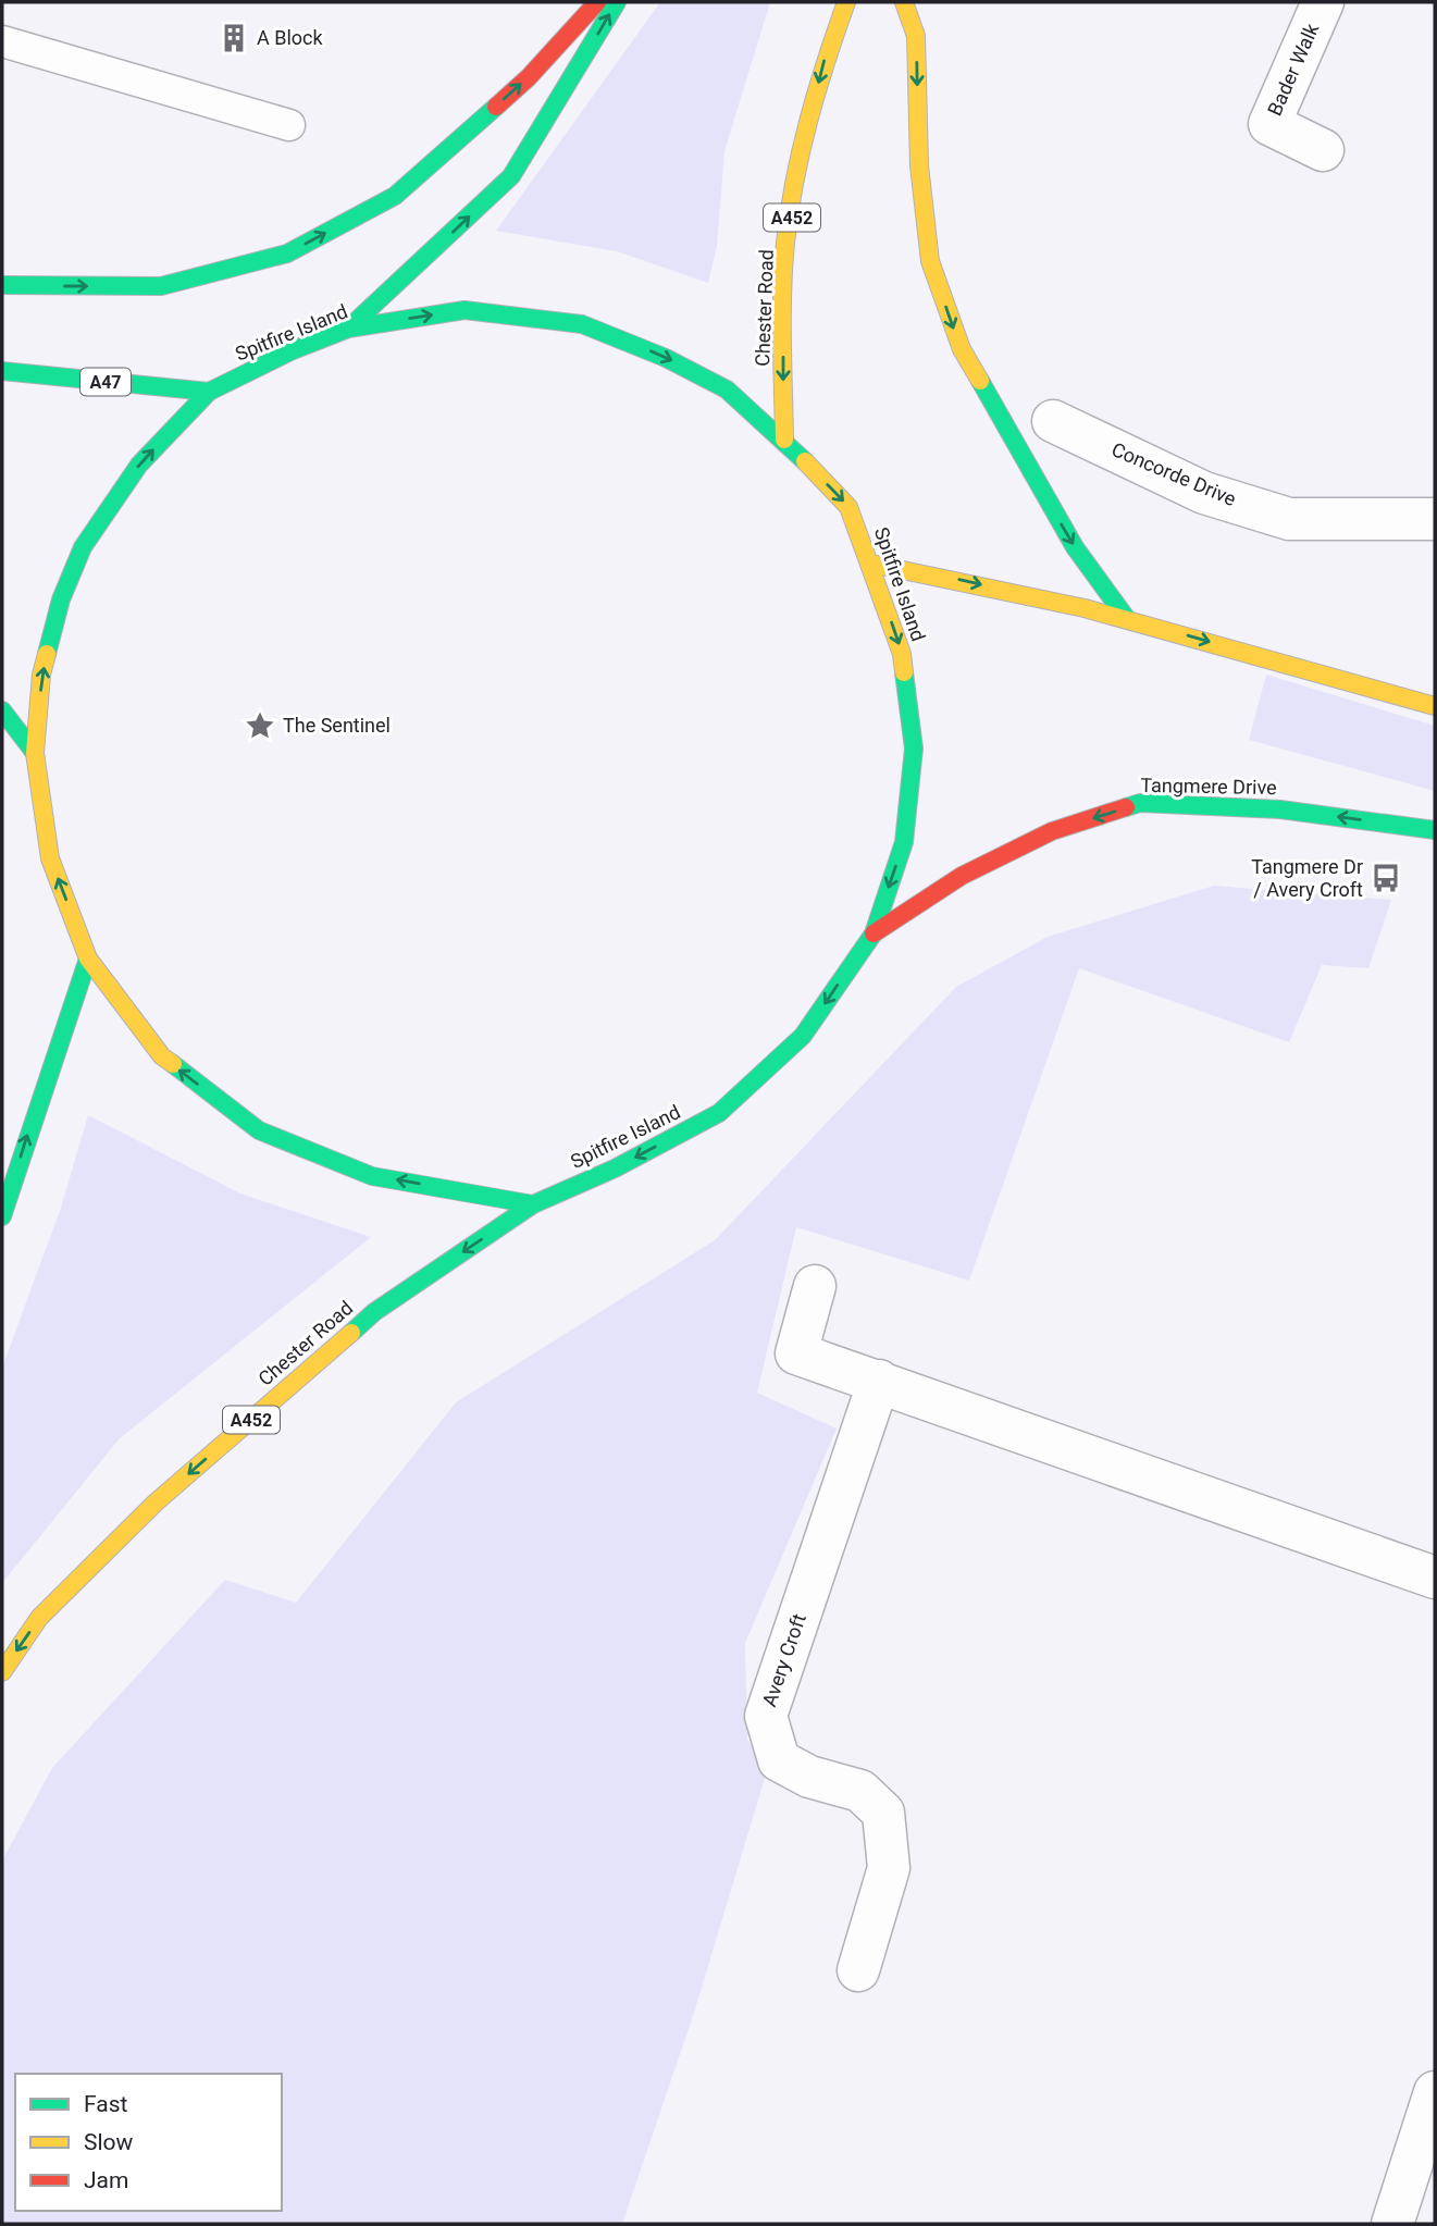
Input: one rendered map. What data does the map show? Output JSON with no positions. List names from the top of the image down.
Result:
{
  "streets": {
    "main road": [
      "A452",
      "Chester Road",
      "Spitfire Island",
      "A47",
      "Tangmere Drive"
    ],
    "street": ["Bader Walk", "Concorde Drive", "Avery Croft"]
  },
  "crossings": [
    ["Chester Road", "Spitfire Island"],
    ["Spitfire Island", "A47"],
    ["Spitfire Island", "Tangmere Drive"]
  ],
  "one_way": ["Chester Road", "Tangmere Drive"],
  "places": {
    "building": ["A Block"],
    "place": ["The Sentinel"],
    "bus stop": ["Tangmere Dr / Avery Croft"]
  },
  "legend": ["Fast", "Slow", "Jam"]
}
